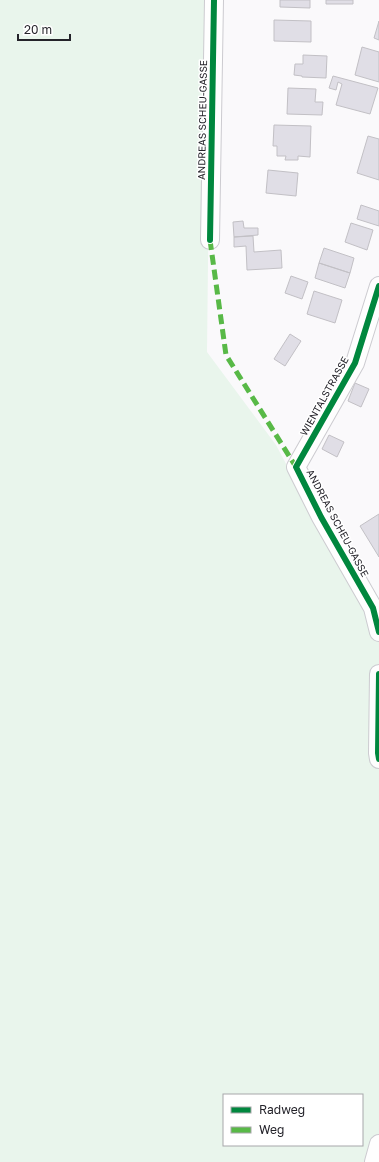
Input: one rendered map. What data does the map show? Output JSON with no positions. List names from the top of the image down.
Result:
{
  "streets": {
    "street": ["ANDREAS SCHEU-GASSE", "WIENTALSTRASSE"]
  },
  "crossings": [
    ["ANDREAS SCHEU-GASSE", "WIENTALSTRASSE"]
  ],
  "legend": ["Radweg", "Weg"],
  "scale_bar": "20 m"
}
